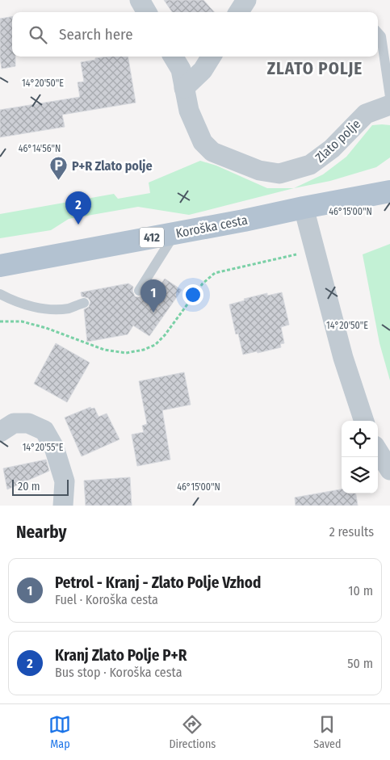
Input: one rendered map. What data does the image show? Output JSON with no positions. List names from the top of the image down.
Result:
{
  "streets": {
    "main road": ["Koroška cesta", "412"],
    "street": ["Zlato polje"]
  },
  "districts": ["ZLATO POLJE"],
  "places": {
    "parking": ["P+R Zlato polje"]
  },
  "scale_bar": "20 m",
  "page": {
    "search": "Search here",
    "pins": ["2", "1"],
    "scale": "20 m",
    "heading": ["Nearby", "2 results"],
    "list": [
      {
        "mark": "1",
        "name": "Petrol - Kranj - Zlato Polje Vzhod",
        "note": "Fuel · Koroška cesta",
        "value": "10 m"
      },
      {
        "mark": "2",
        "name": "Kranj Zlato Polje P+R",
        "note": "Bus stop · Koroška cesta",
        "value": "50 m"
      }
    ],
    "nav": ["Map", "Directions", "Saved"]
  },
  "coordinates": [
    "14°20'50\"E",
    "46°14'56\"N",
    "46°15'00\"N",
    "14°20'55\"E"
  ]
}
